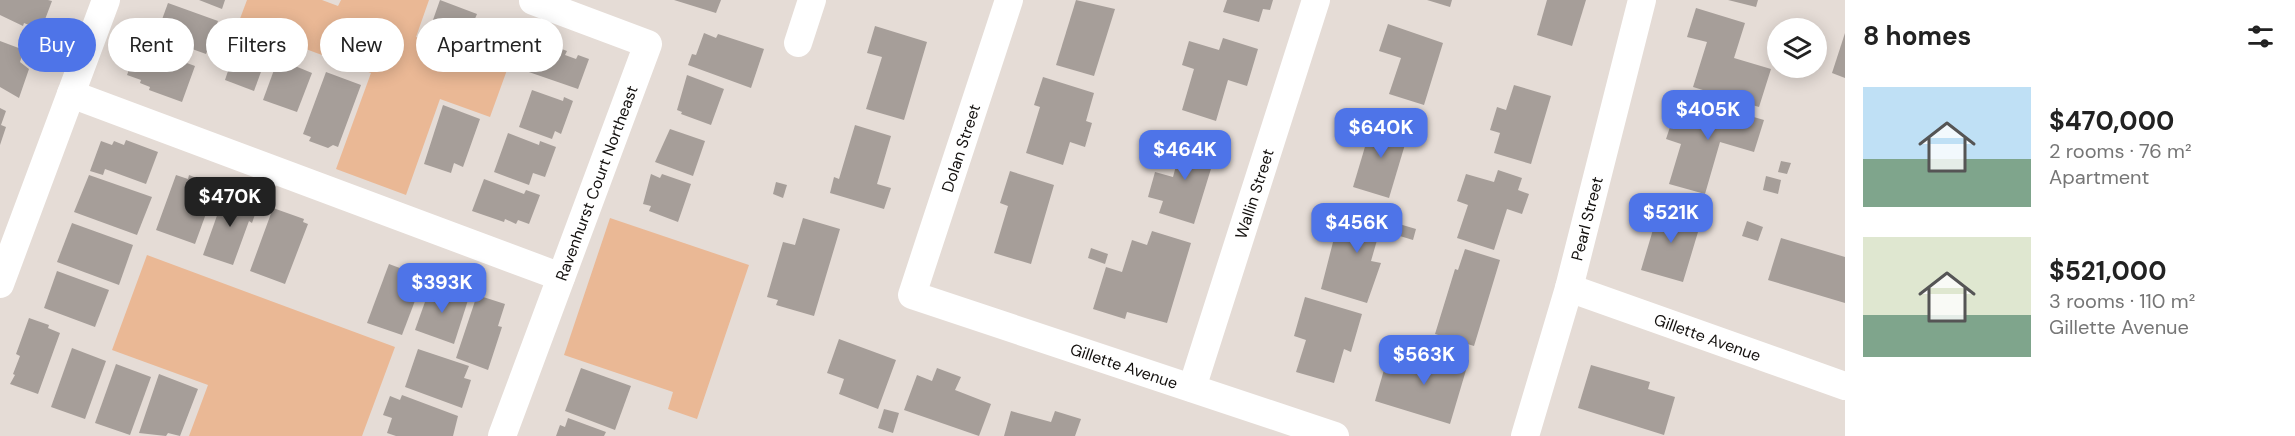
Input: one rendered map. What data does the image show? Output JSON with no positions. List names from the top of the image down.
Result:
{
  "streets": {
    "street": [
      "Dolan Street",
      "Ravenhurst Court Northeast",
      "Wallin Street",
      "Pearl Street",
      "Gillette Avenue"
    ]
  },
  "crossings": [
    ["Dolan Street", "Gillette Avenue"],
    ["Wallin Street", "Gillette Avenue"],
    ["Pearl Street", "Gillette Avenue"]
  ],
  "page": {
    "heading": "8 homes",
    "chip": [
      "Buy",
      "Rent",
      "Filters",
      "New",
      "Apartment"
    ],
    "list": [
      {
        "name": "$470,000",
        "note": "2 rooms · 76 m² · Apartment"
      },
      {
        "name": "$521,000",
        "note": "3 rooms · 110 m² · Gillette Avenue"
      }
    ],
    "price": [
      "$405K",
      "$640K",
      "$464K",
      "$470K",
      "$521K",
      "$456K",
      "$393K",
      "$563K"
    ]
  }
}
